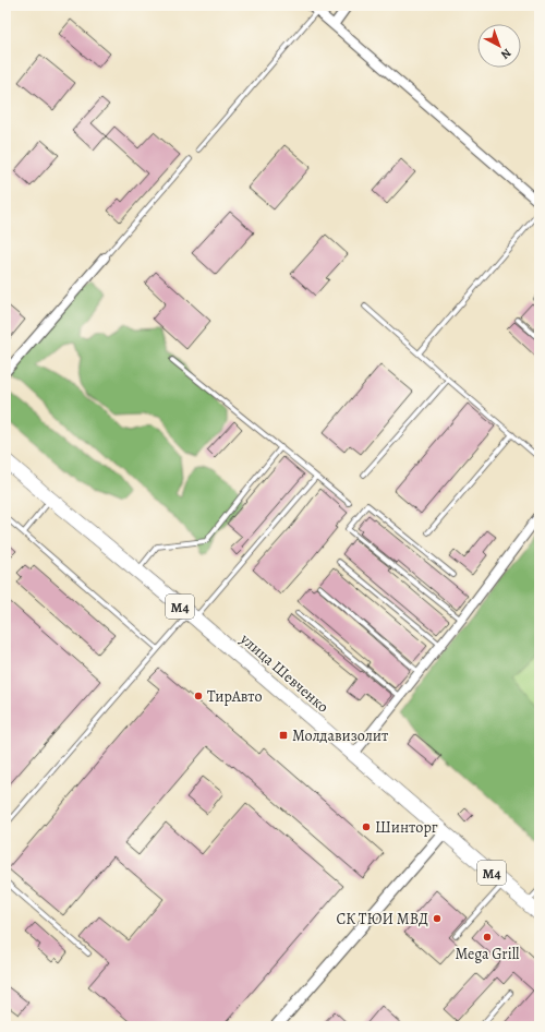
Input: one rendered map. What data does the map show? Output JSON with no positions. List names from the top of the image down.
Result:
{
  "streets": {
    "highway": ["M4", "улица Шевченко"]
  },
  "places": {
    "other": [
      "ТирАвто",
      "Шинторг",
      "СК ТЮИ МВД",
      "Mega Grill"
    ],
    "transit": ["Молдавизолит"]
  },
  "north": "bottom right"
}
